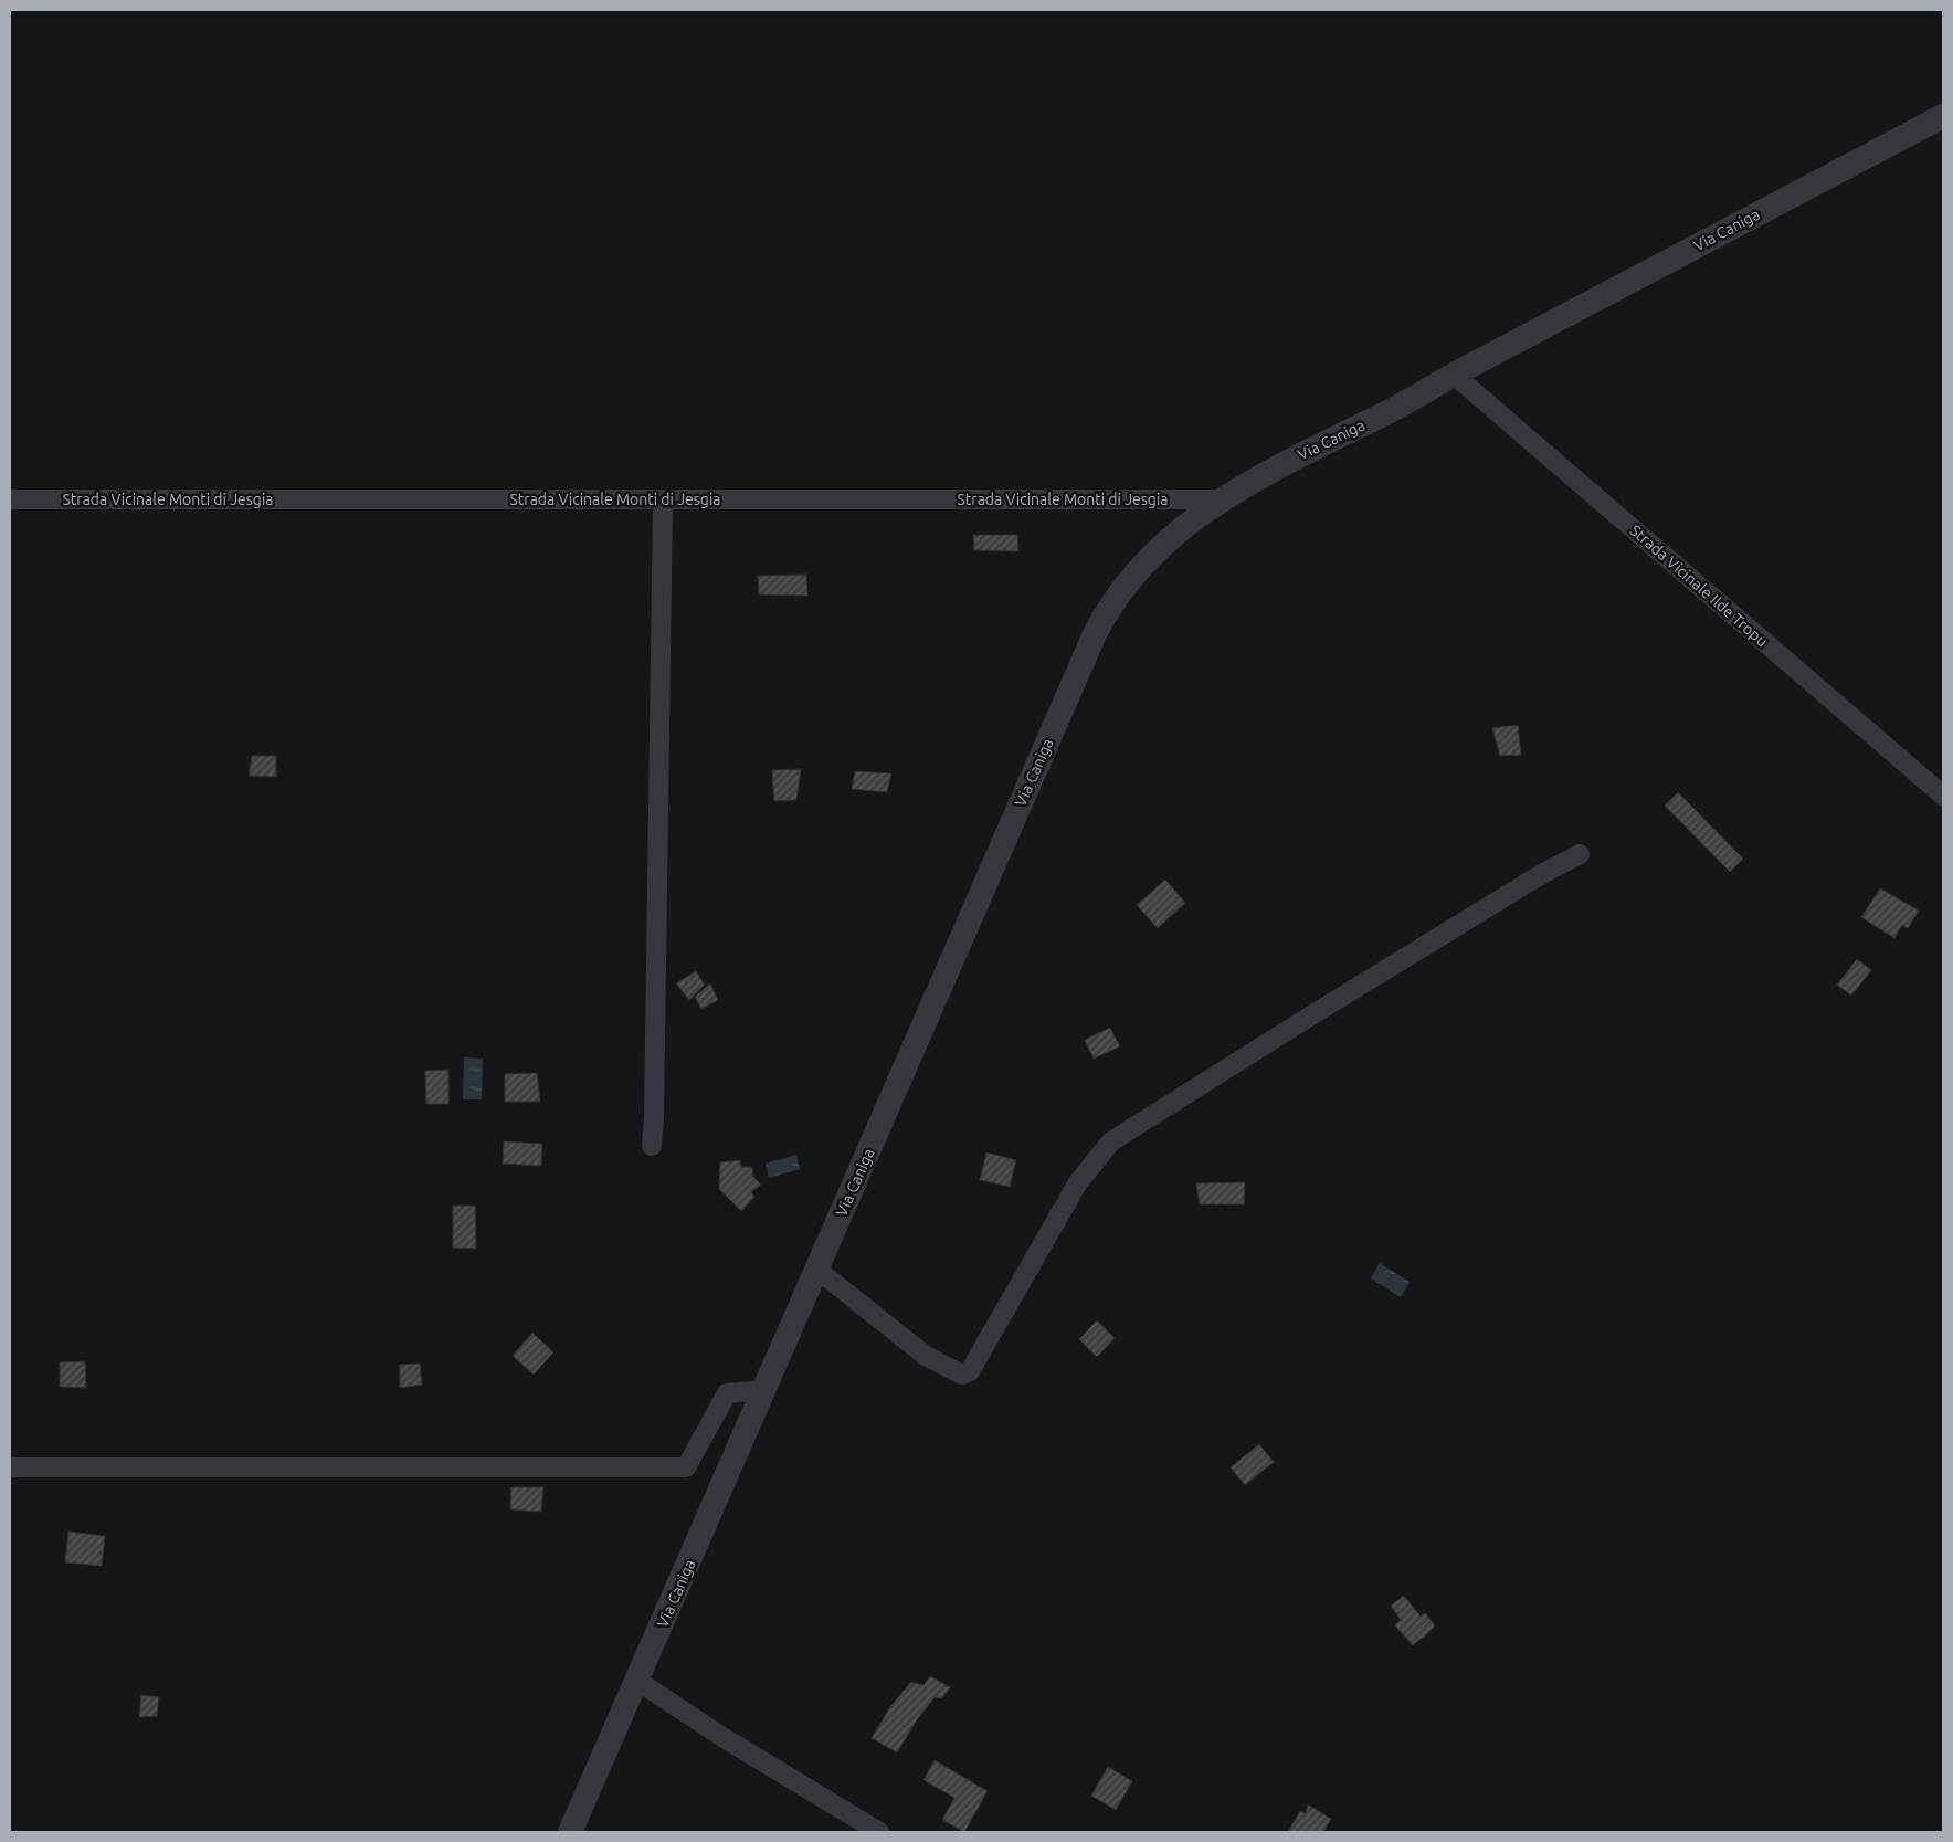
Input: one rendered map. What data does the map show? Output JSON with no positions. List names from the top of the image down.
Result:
{
  "streets": {
    "street": ["Via Caniga", "Strada Vicinale Monti di Jesgia", "Strada Vicinale Ilde Tropu"]
  },
  "crossings": [
    ["Via Caniga", "Strada Vicinale Monti di Jesgia"],
    ["Via Caniga", "Strada Vicinale Ilde Tropu"]
  ]
}
